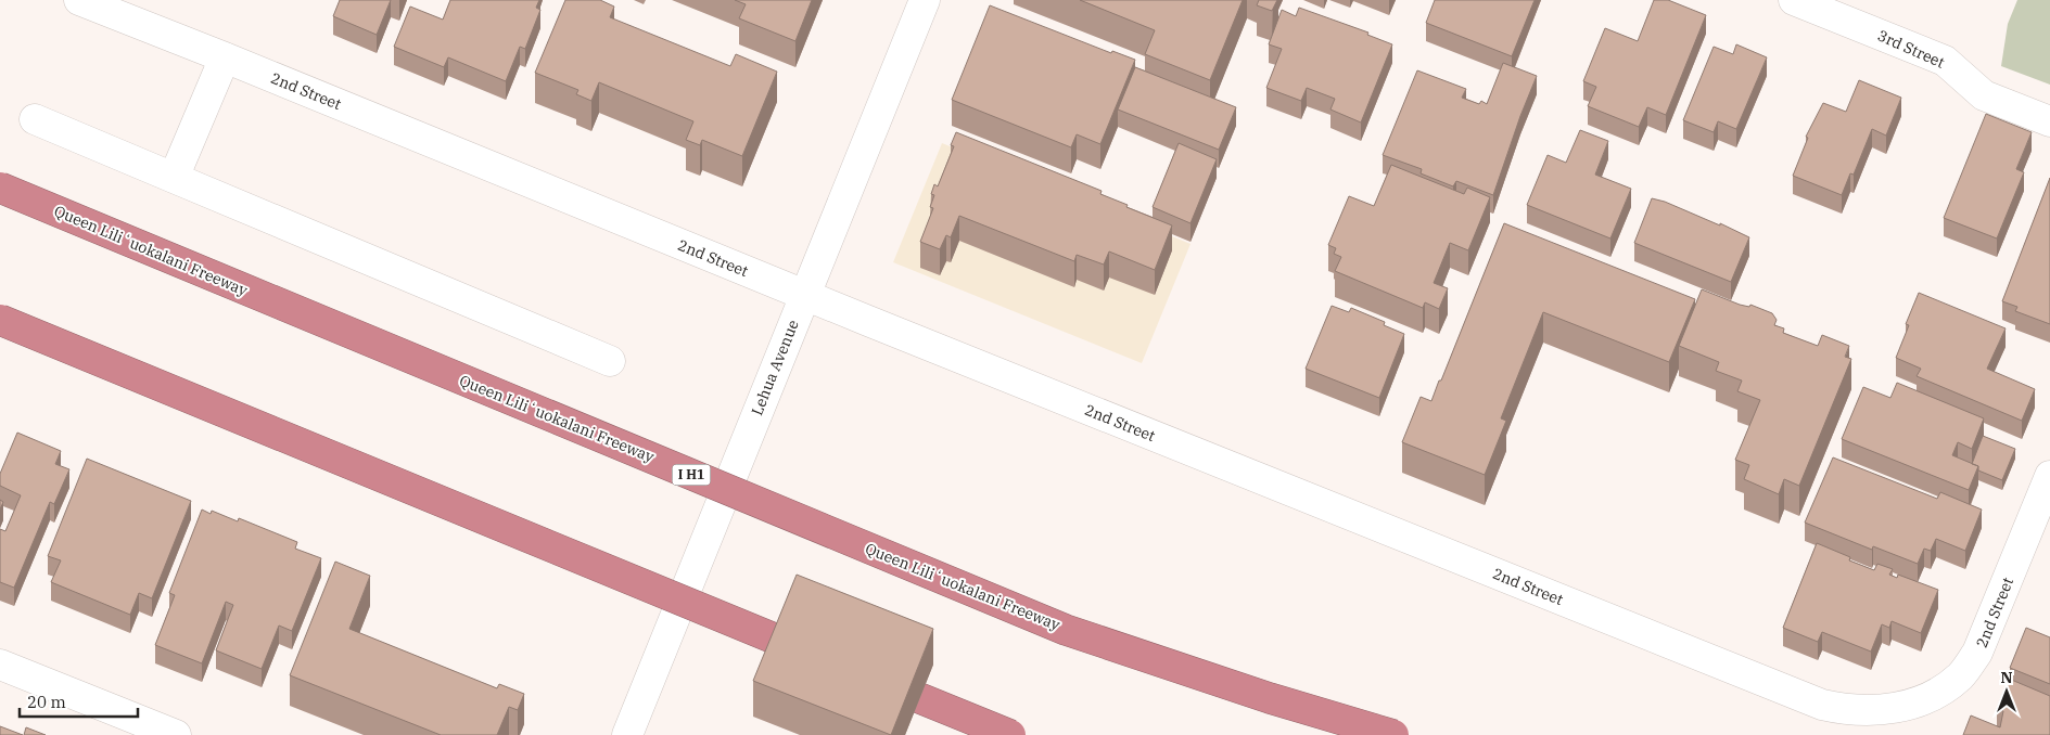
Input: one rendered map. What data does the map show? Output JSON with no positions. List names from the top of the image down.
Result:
{
  "streets": {
    "highway": ["Queen Liliʻuokalani Freeway", "I H1"],
    "street": ["3rd Street", "2nd Street", "Lehua Avenue"]
  },
  "crossings": [
    ["2nd Street", "Lehua Avenue"]
  ],
  "scale_bar": "20 m",
  "north": "top"
}
